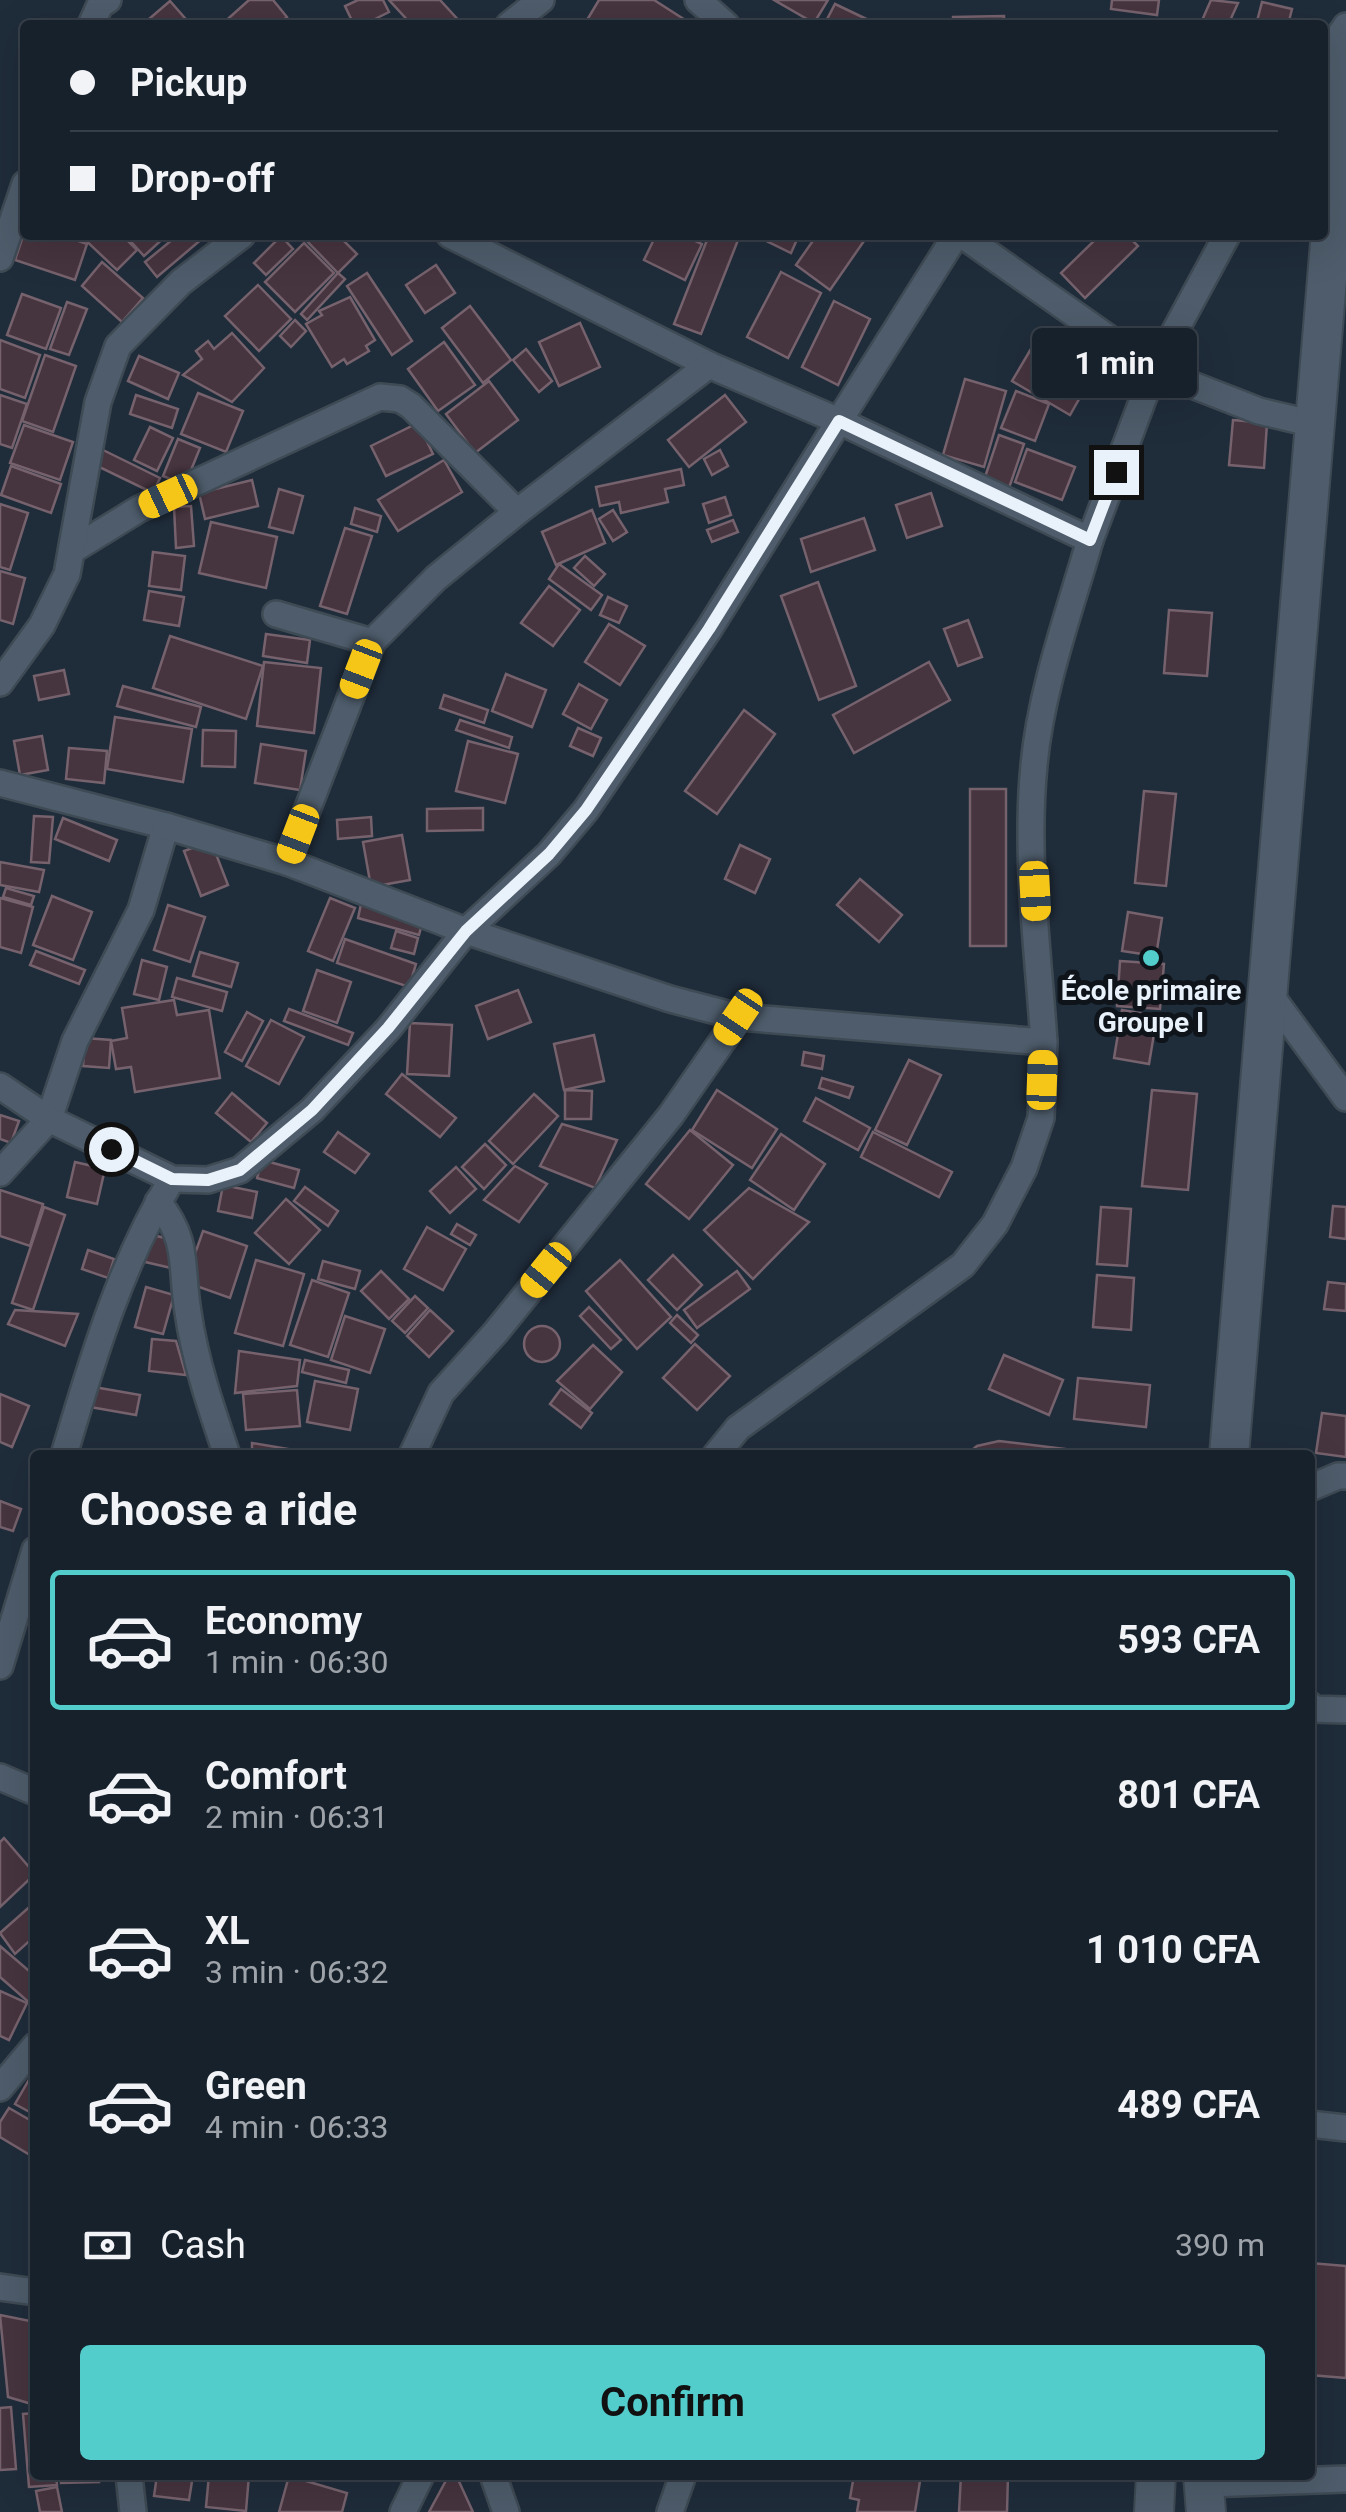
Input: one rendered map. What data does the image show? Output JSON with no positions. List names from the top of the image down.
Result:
{
  "places": ["École primaire Groupe I"],
  "page": {
    "banner": ["Pickup", "Drop-off"],
    "bubble": "1 min",
    "heading": "Choose a ride",
    "list": [
      {
        "name": "Economy",
        "note": "1 min · 06:30",
        "value": "593 CFA"
      },
      {
        "name": "Comfort",
        "note": "2 min · 06:31",
        "value": "801 CFA"
      },
      {
        "name": "XL",
        "note": "3 min · 06:32",
        "value": "1 010 CFA"
      },
      {
        "name": "Green",
        "note": "4 min · 06:33",
        "value": "489 CFA"
      }
    ],
    "pay": ["Cash", "390 m"],
    "buttons": "Confirm"
  }
}
